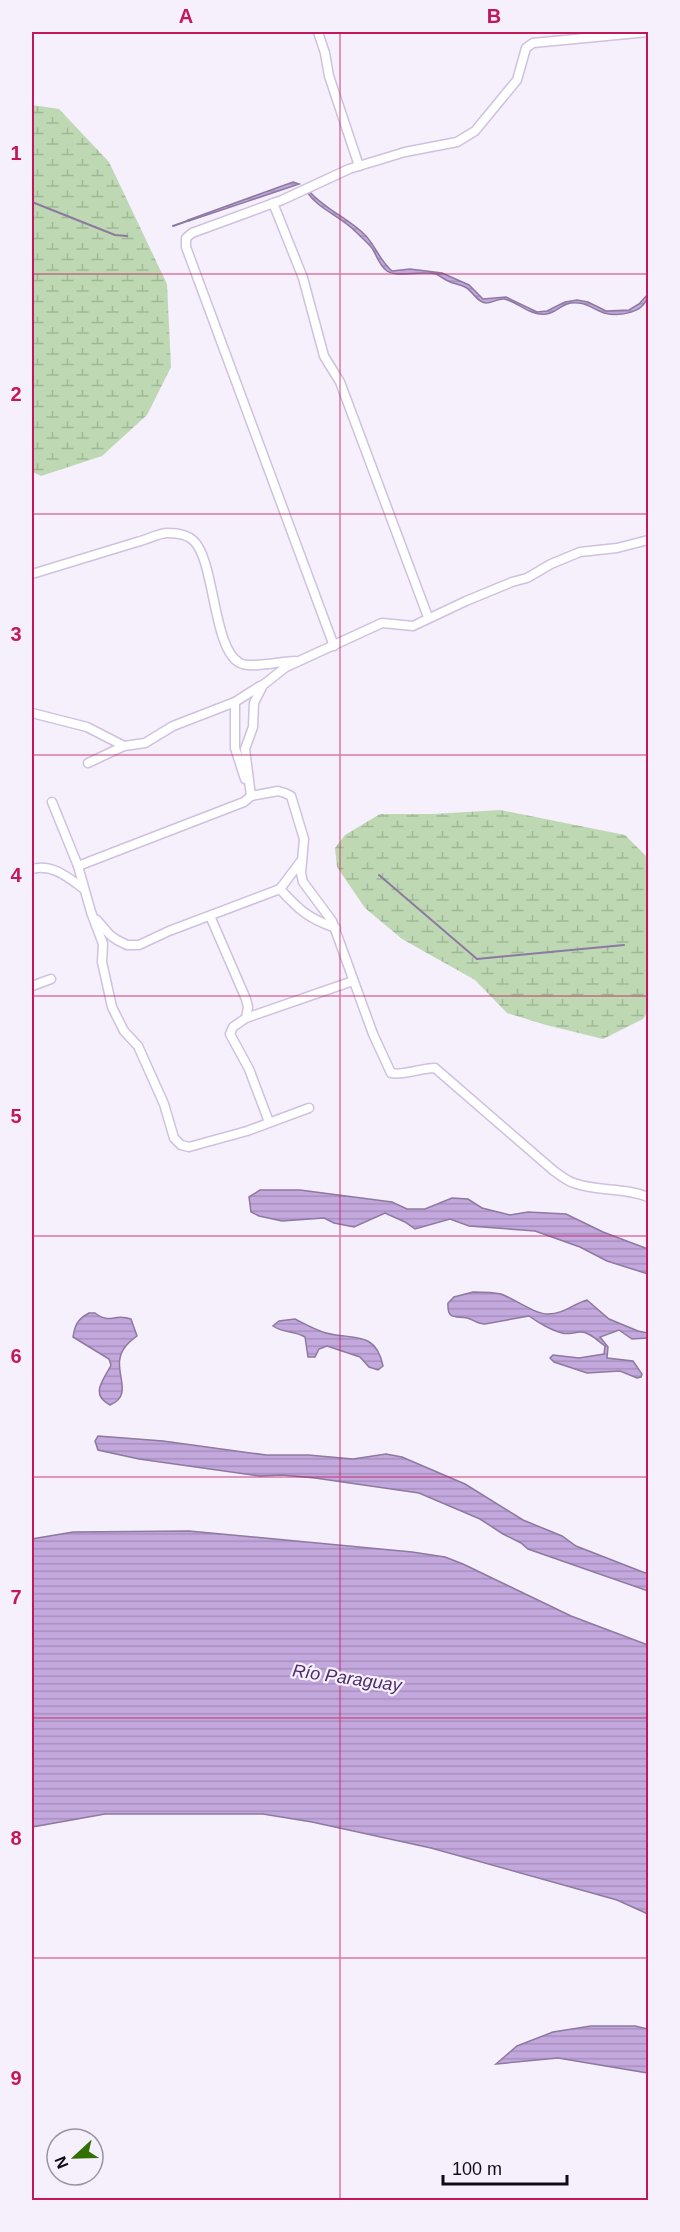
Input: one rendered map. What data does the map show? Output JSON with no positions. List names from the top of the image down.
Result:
{
  "water": ["Río Paraguay"],
  "scale_bar": "100 m",
  "north": "left",
  "grid": {
    "columns": ["A", "B"],
    "rows": [
      "1",
      "2",
      "3",
      "4",
      "5",
      "6",
      "7",
      "8",
      "9"
    ]
  }
}
